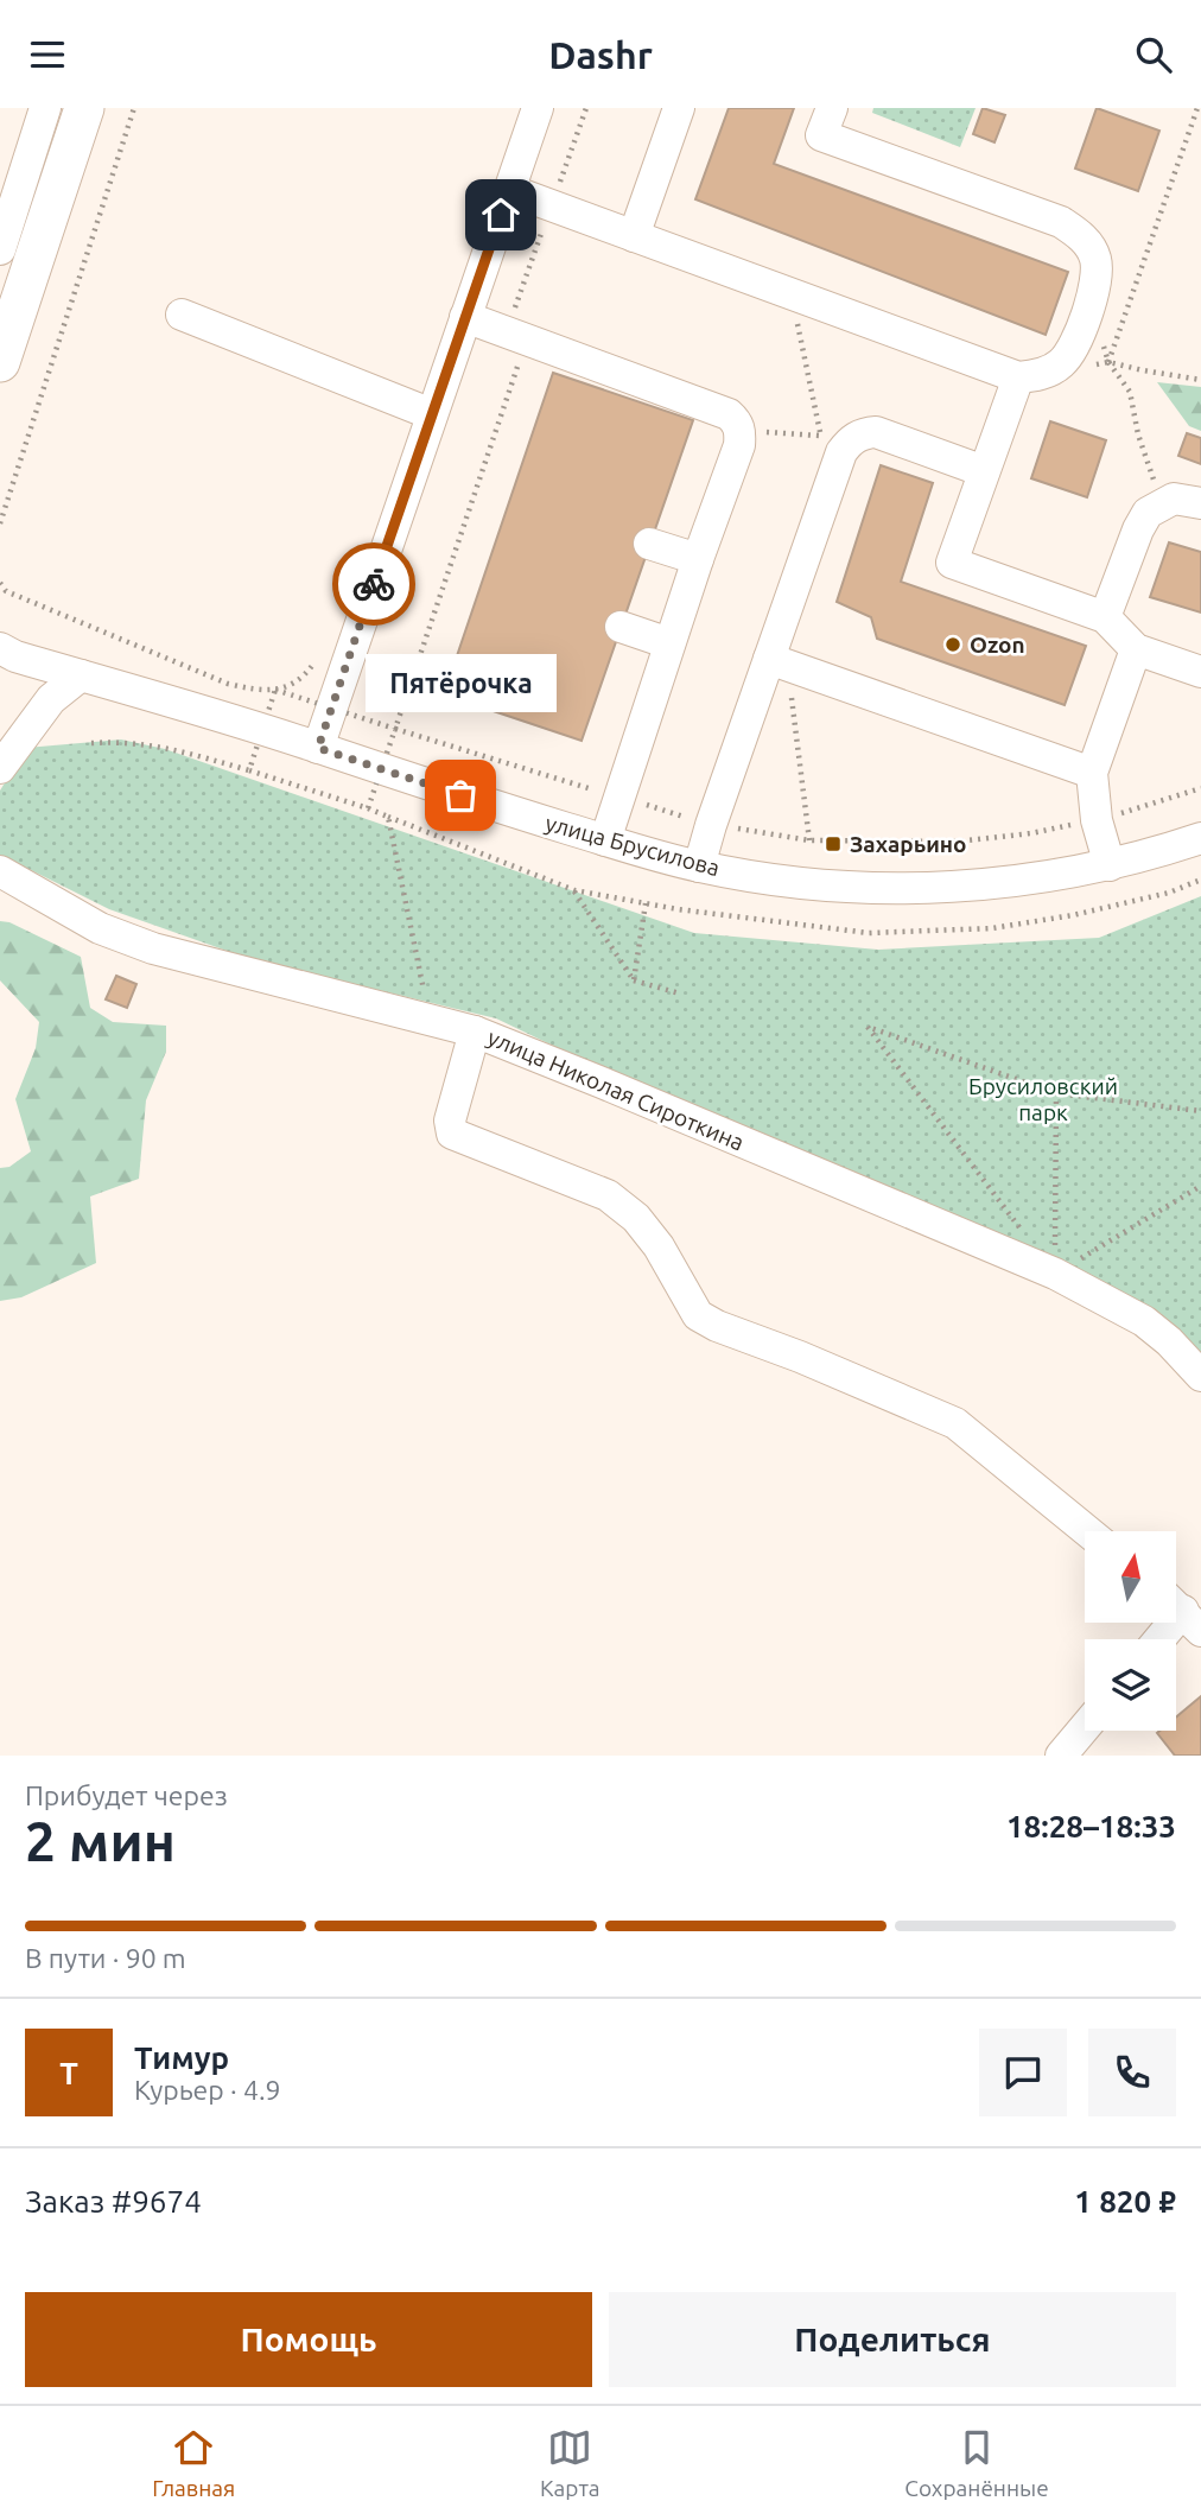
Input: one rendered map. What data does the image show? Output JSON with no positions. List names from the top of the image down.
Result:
{
  "streets": {
    "street": ["улица Брусилова", "улица Николая Сироткина"]
  },
  "parks": ["Брусиловский парк"],
  "places": {
    "other": ["Ozon", "Пятёрочка"],
    "transit": ["Захарьино"]
  },
  "north": "top",
  "page": {
    "header": "Dashr",
    "bubble": "Пятёрочка",
    "heading": ["2 мин", "Прибудет через", "18:28–18:33"],
    "panel": [
      "Тимур",
      "Курьер · 4.9",
      "Заказ #9674",
      "1 820 ₽"
    ],
    "bar": "В пути · 90 m",
    "round": "Т",
    "buttons": ["Помощь", "Поделиться"],
    "tabs": ["Главная", "Карта", "Сохранённые"]
  }
}
